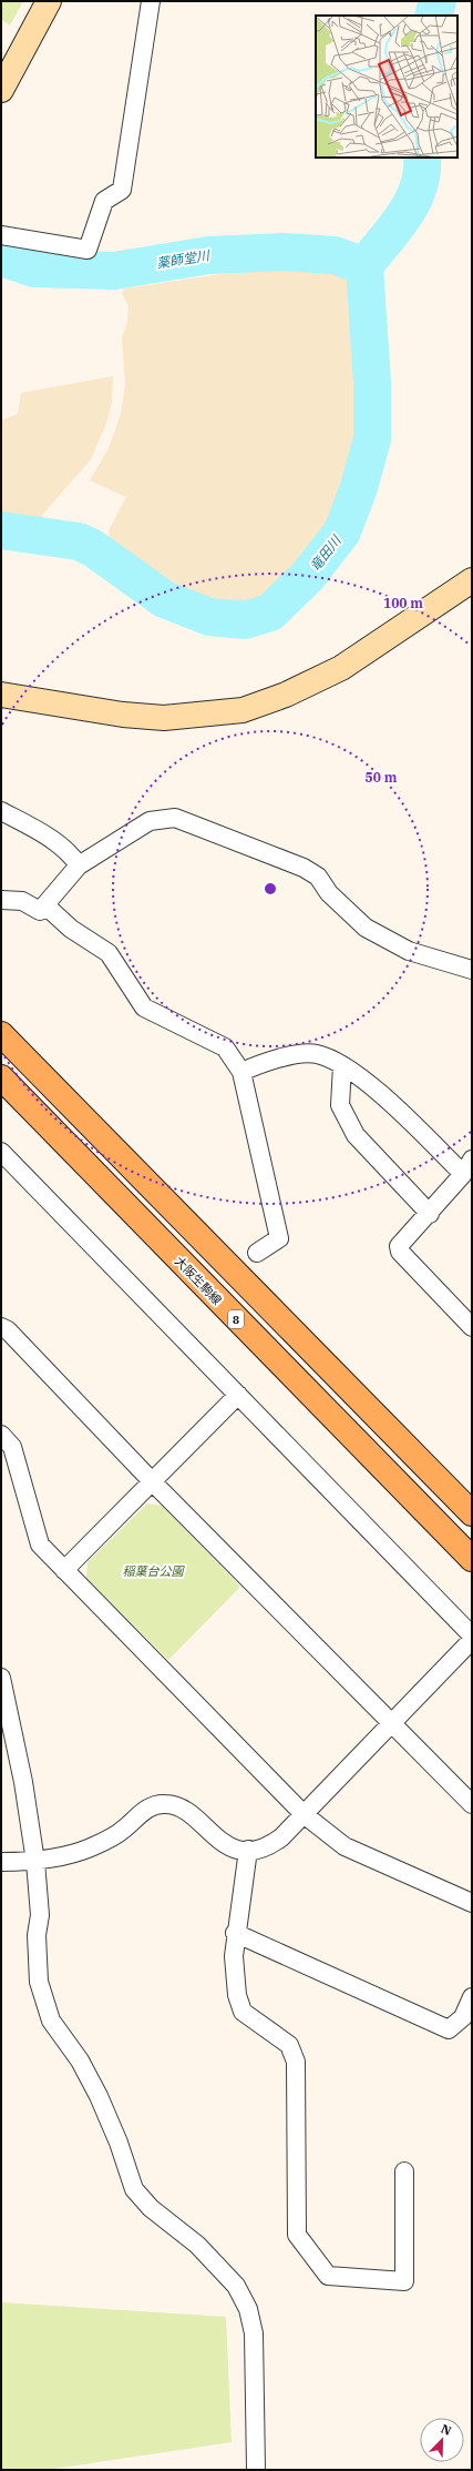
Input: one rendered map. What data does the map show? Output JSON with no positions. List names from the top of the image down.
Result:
{
  "streets": {
    "main road": ["大阪生駒線", "8"]
  },
  "water": ["薬師堂川", "竜田川"],
  "parks": ["稲葉台公園"],
  "north": "top right",
  "rings": ["100 m", "50 m"]
}
